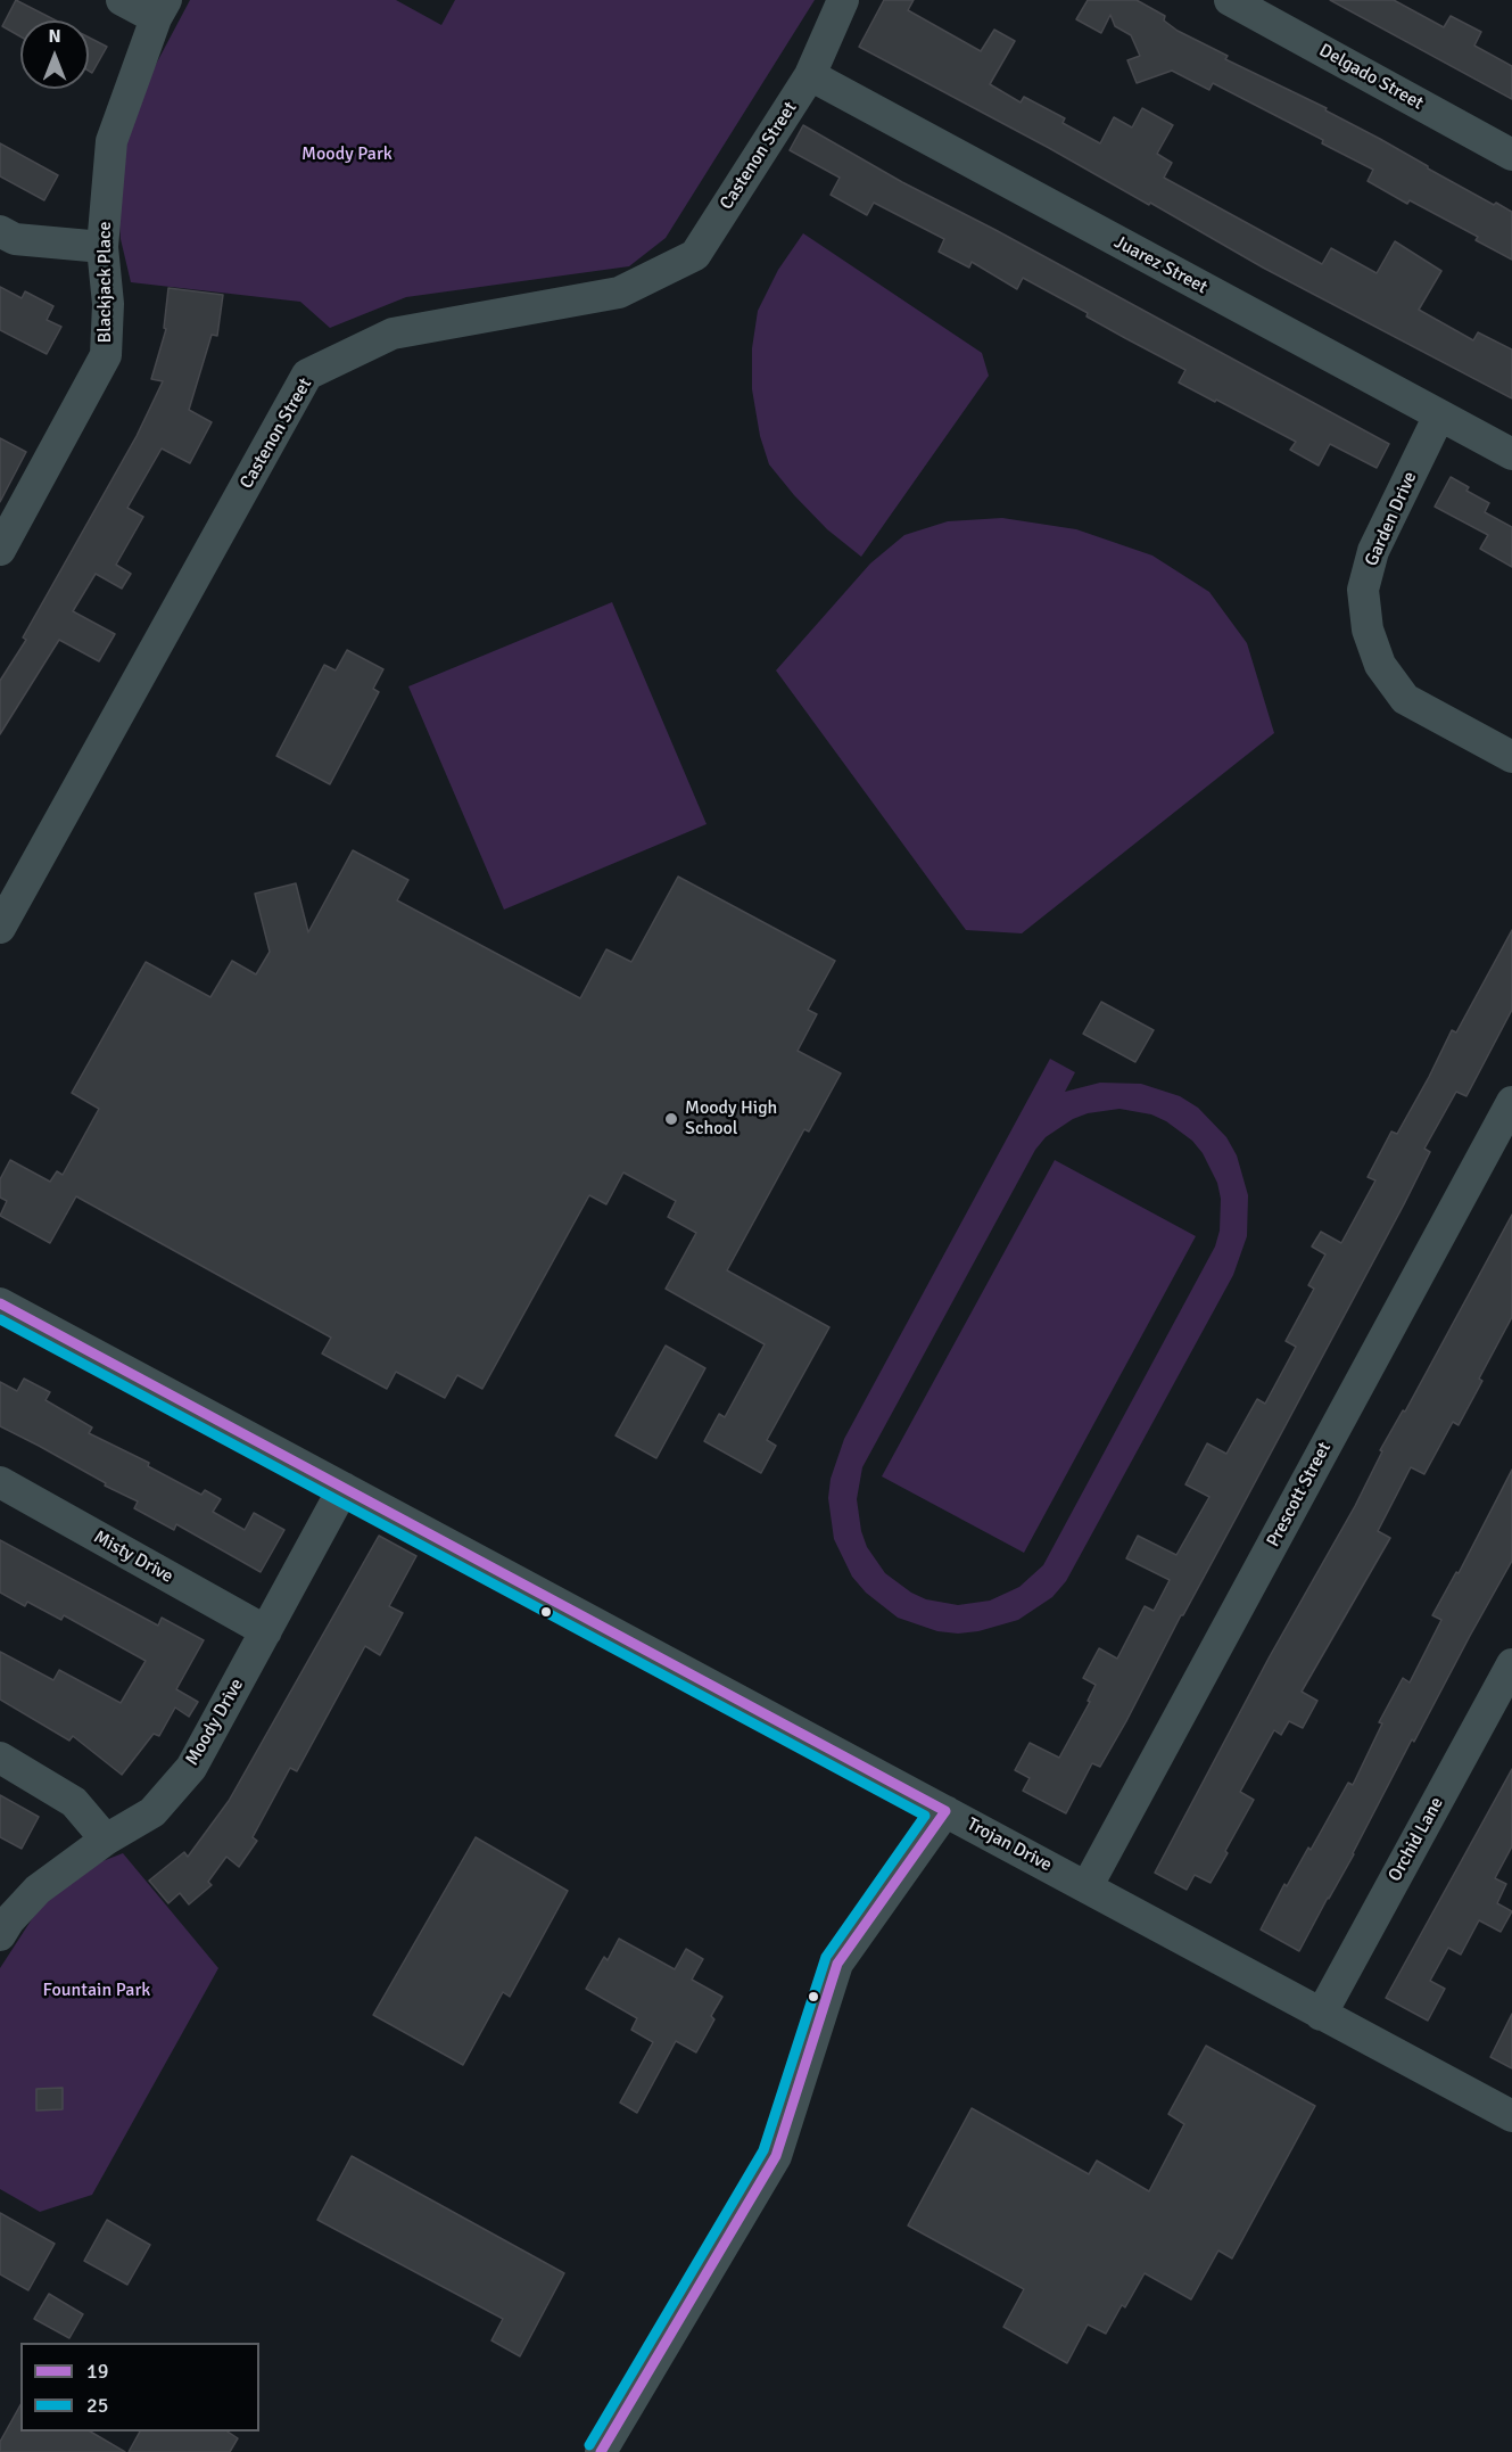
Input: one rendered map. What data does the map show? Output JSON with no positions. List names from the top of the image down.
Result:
{
  "streets": {
    "street": [
      "Delgado Street",
      "Castenon Street",
      "Juarez Street",
      "Blackjack Place",
      "Garden Drive",
      "Prescott Street",
      "Misty Drive",
      "Moody Drive",
      "Orchid Lane",
      "Trojan Drive"
    ]
  },
  "crossings": [
    ["Castenon Street", "Juarez Street"],
    ["Juarez Street", "Garden Drive"],
    ["Prescott Street", "Trojan Drive"],
    ["Misty Drive", "Moody Drive"],
    ["Moody Drive", "Trojan Drive"],
    ["Orchid Lane", "Trojan Drive"]
  ],
  "parks": ["Moody Park", "Fountain Park"],
  "places": ["Moody High School"],
  "lines": ["transit line 19", "transit line 25"],
  "legend": ["19", "25"],
  "north": "top"
}
